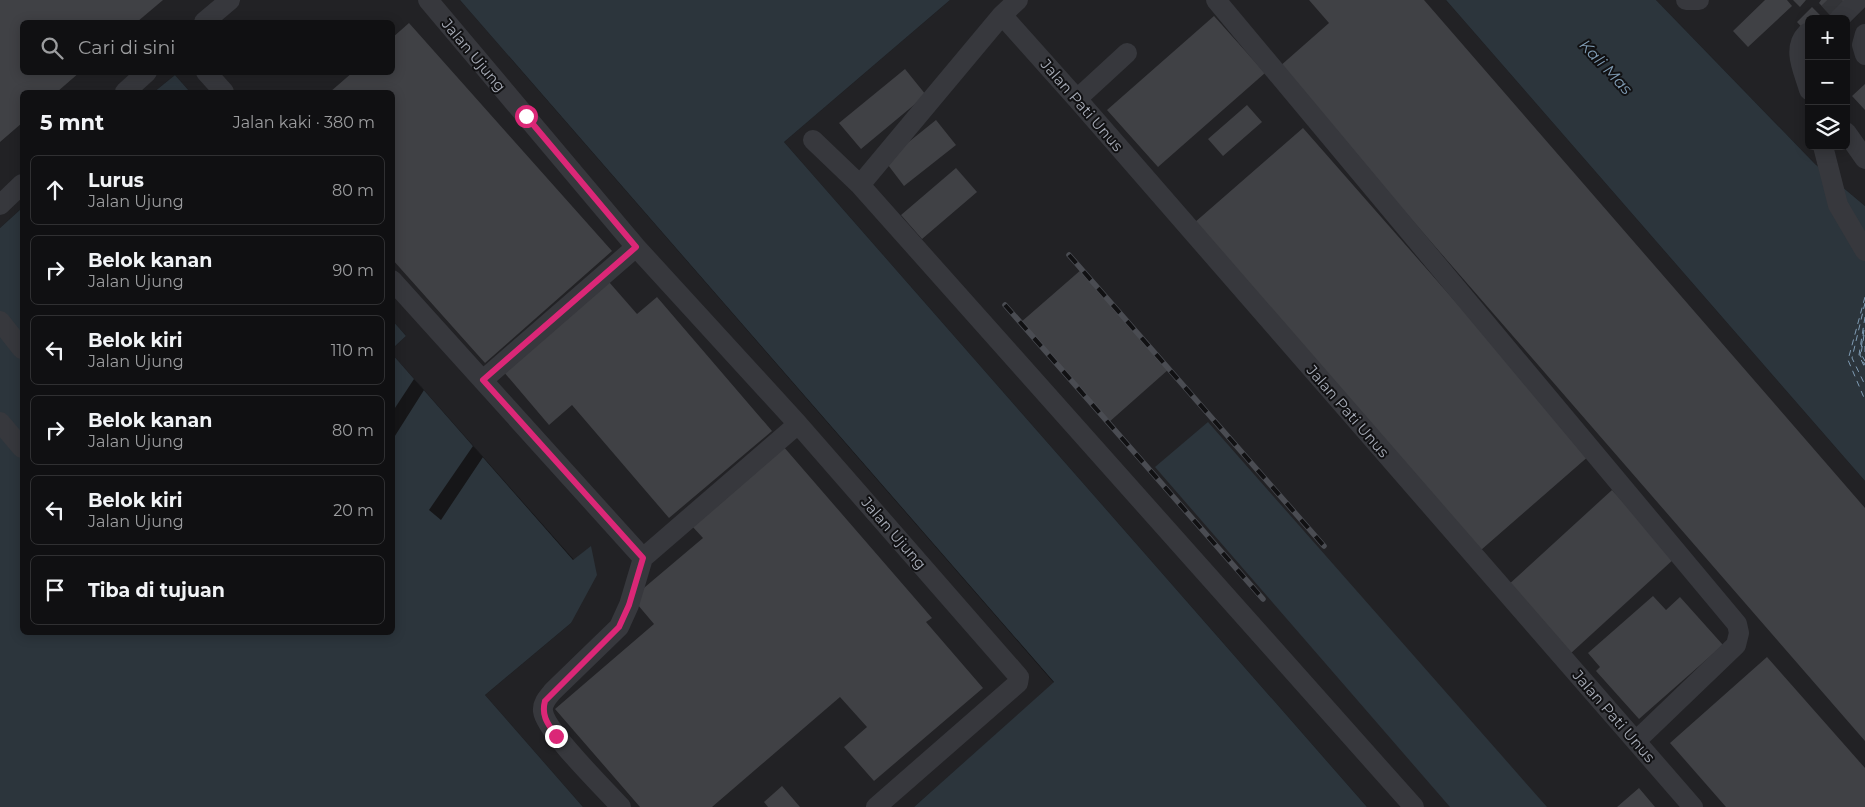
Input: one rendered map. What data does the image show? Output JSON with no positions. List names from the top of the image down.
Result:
{
  "streets": {
    "lane": ["Jalan Ujung", "Jalan Pati Unus"]
  },
  "water": ["Kali Mas"],
  "page": {
    "map_buttons": ["+", "−"],
    "search": "Cari di sini",
    "heading": ["5 mnt", "Jalan kaki · 380 m"],
    "list": [
      ["Lurus", "Jalan Ujung", "80 m"],
      ["Belok kanan", "Jalan Ujung", "90 m"],
      ["Belok kiri", "Jalan Ujung", "110 m"],
      ["Belok kanan", "Jalan Ujung", "80 m"],
      ["Belok kiri", "Jalan Ujung", "20 m"],
      "Tiba di tujuan"
    ]
  }
}
